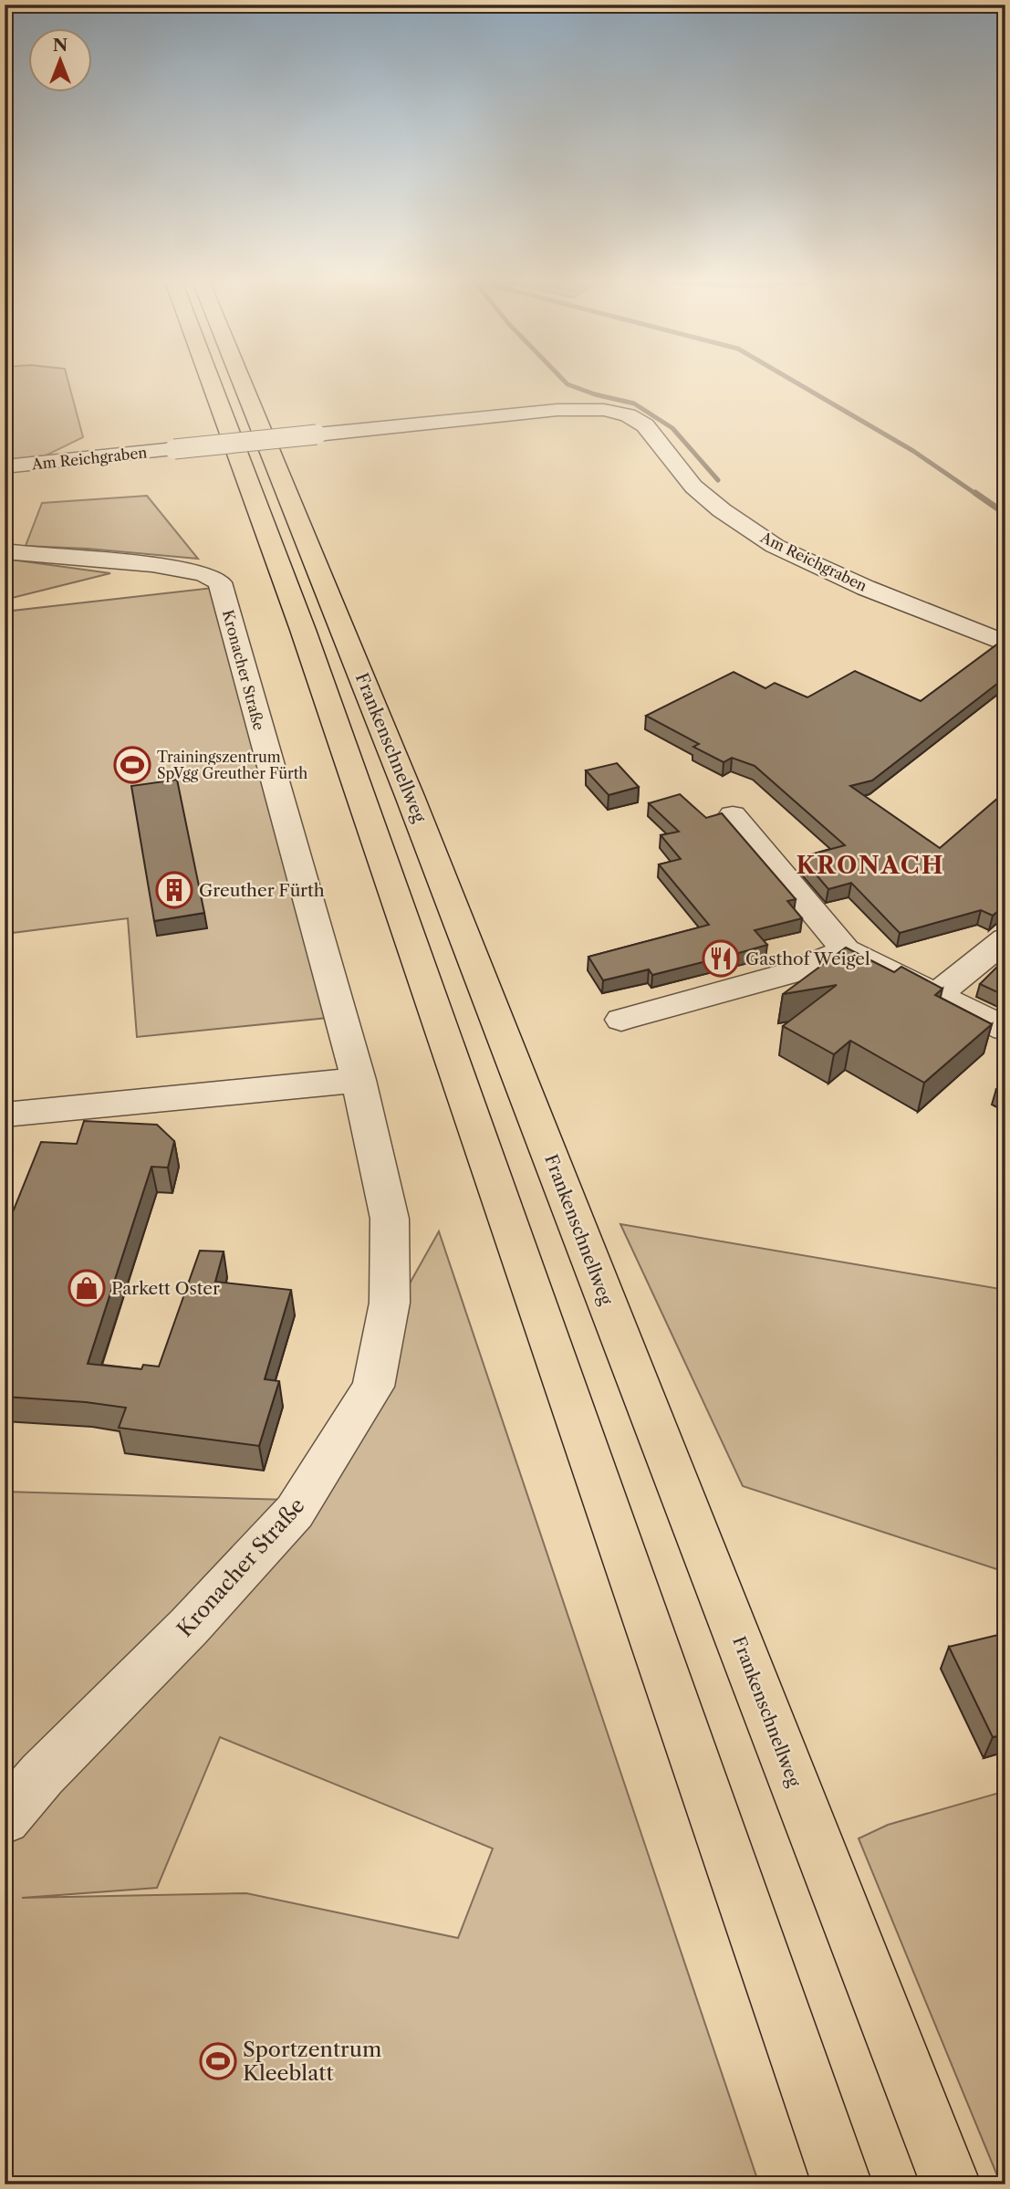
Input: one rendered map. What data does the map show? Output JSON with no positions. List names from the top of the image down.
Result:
{
  "streets": {
    "highway": ["Frankenschnellweg"],
    "street": ["Am Reichgraben", "Kronacher Straße"]
  },
  "districts": ["KRONACH"],
  "places": {
    "sports": ["Trainingszentrum SpVgg Greuther Fürth", "Sportzentrum Kleeblatt"],
    "building": ["Greuther Fürth"],
    "restaurant": ["Gasthof Weigel"],
    "shop": ["Parkett Oster"]
  },
  "north": "top"
}
